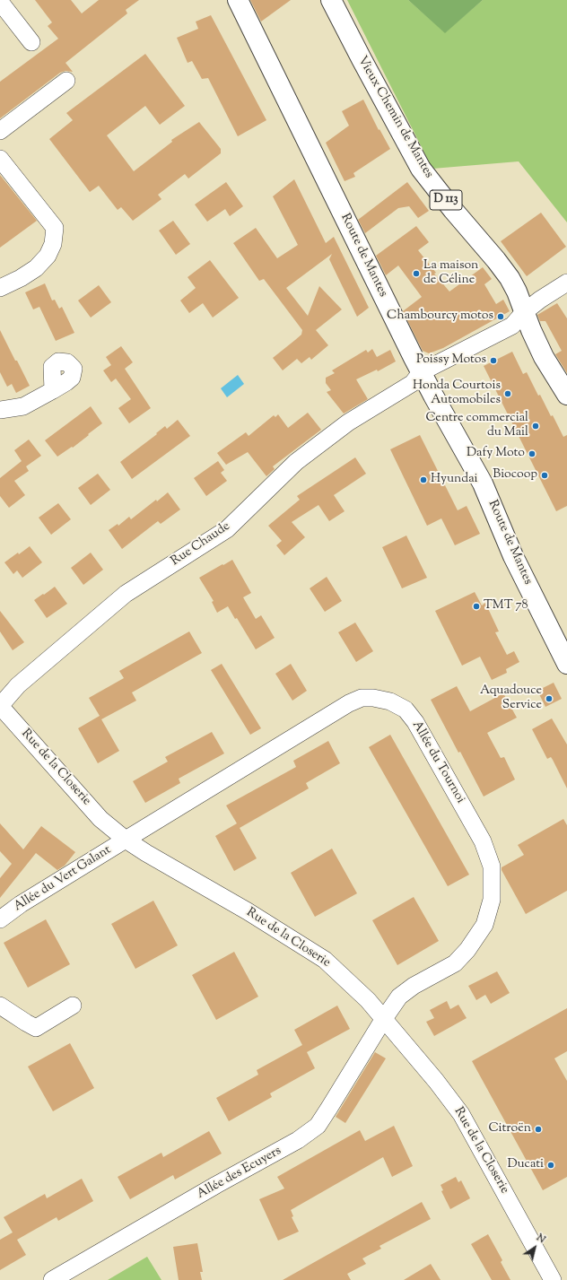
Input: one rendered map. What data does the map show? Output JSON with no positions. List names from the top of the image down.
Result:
{
  "streets": {
    "main road": ["Vieux Chemin de Mantes", "D 113", "Route de Mantes"],
    "street": [
      "Rue Chaude",
      "Allée du Tournoi",
      "Rue de la Closerie",
      "Allée du Vert Galant",
      "Allée des Ecuyers"
    ]
  },
  "crossings": [
    ["Vieux Chemin de Mantes", "Rue Chaude"],
    ["Route de Mantes", "Rue Chaude"],
    ["Rue Chaude", "Rue de la Closerie"],
    ["Allée du Tournoi", "Rue de la Closerie"],
    ["Allée du Tournoi", "Allée du Vert Galant"],
    ["Allée du Tournoi", "Allée des Ecuyers"],
    ["Rue de la Closerie", "Allée du Vert Galant"],
    ["Rue de la Closerie", "Allée des Ecuyers"]
  ],
  "places": [
    "La maison de Céline",
    "Chambourcy motos",
    "Poissy Motos",
    "Honda Courtois Automobiles",
    "Centre commercial du Mail",
    "Dafy Moto",
    "Biocoop",
    "Hyundai",
    "TMT 78",
    "Aquadouce Service",
    "Citroën",
    "Ducati"
  ],
  "north": "top right"
}
